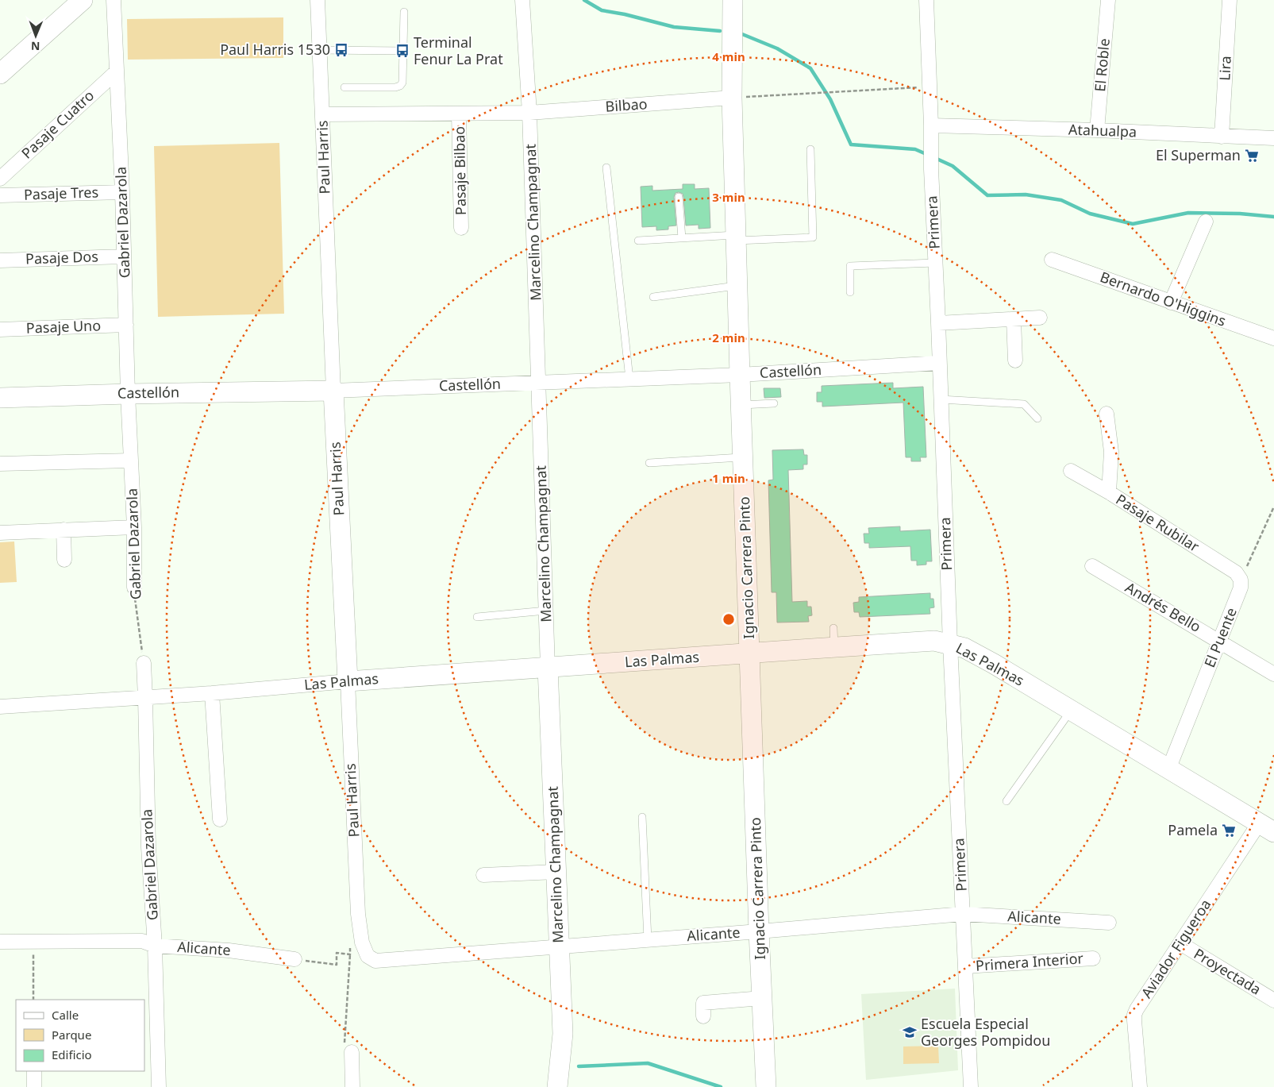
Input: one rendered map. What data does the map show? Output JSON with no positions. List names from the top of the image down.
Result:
{
  "streets": {
    "main road": [
      "Paul Harris",
      "Marcelino Champagnat",
      "Castellón",
      "Ignacio Carrera Pinto",
      "Las Palmas"
    ],
    "street": [
      "El Roble",
      "Lira",
      "Bilbao",
      "Pasaje Cuatro",
      "Atahualpa",
      "Pasaje Bilbao",
      "Pasaje Tres",
      "Gabriel Dazarola",
      "Primera",
      "Pasaje Dos",
      "Bernardo O'Higgins",
      "Pasaje Uno",
      "Pasaje Rubilar",
      "Andrés Bello",
      "El Puente",
      "Alicante",
      "Aviador Figueroa",
      "Primera Interior",
      "Proyectada"
    ]
  },
  "crossings": [
    ["El Roble", "Atahualpa"],
    ["Lira", "Atahualpa"],
    ["Bilbao", "Paul Harris"],
    ["Bilbao", "Pasaje Bilbao"],
    ["Bilbao", "Marcelino Champagnat"],
    ["Bilbao", "Ignacio Carrera Pinto"],
    ["Pasaje Cuatro", "Gabriel Dazarola"],
    ["Atahualpa", "Primera"],
    ["Paul Harris", "Castellón"],
    ["Paul Harris", "Las Palmas"],
    ["Paul Harris", "Alicante"],
    ["Pasaje Tres", "Gabriel Dazarola"],
    ["Gabriel Dazarola", "Pasaje Dos"],
    ["Gabriel Dazarola", "Pasaje Uno"],
    ["Gabriel Dazarola", "Castellón"],
    ["Gabriel Dazarola", "Las Palmas"],
    ["Gabriel Dazarola", "Alicante"],
    ["Marcelino Champagnat", "Castellón"],
    ["Marcelino Champagnat", "Las Palmas"],
    ["Marcelino Champagnat", "Alicante"],
    ["Primera", "Castellón"],
    ["Primera", "Las Palmas"],
    ["Primera", "Alicante"],
    ["Primera", "Primera Interior"],
    ["Castellón", "Ignacio Carrera Pinto"],
    ["Pasaje Rubilar", "El Puente"],
    ["Ignacio Carrera Pinto", "Las Palmas"],
    ["Ignacio Carrera Pinto", "Alicante"],
    ["Andrés Bello", "El Puente"],
    ["El Puente", "Las Palmas"],
    ["Las Palmas", "Aviador Figueroa"],
    ["Aviador Figueroa", "Proyectada"]
  ],
  "places": {
    "bus stop": ["Paul Harris 1530", "Terminal Fenur La Prat"],
    "supermarket": ["El Superman", "Pamela"],
    "school or university": ["Escuela Especial Georges Pompidou"]
  },
  "legend": ["Calle", "Parque", "Edificio"],
  "north": "bottom",
  "rings": [
    "4 min",
    "3 min",
    "2 min",
    "1 min"
  ]
}
